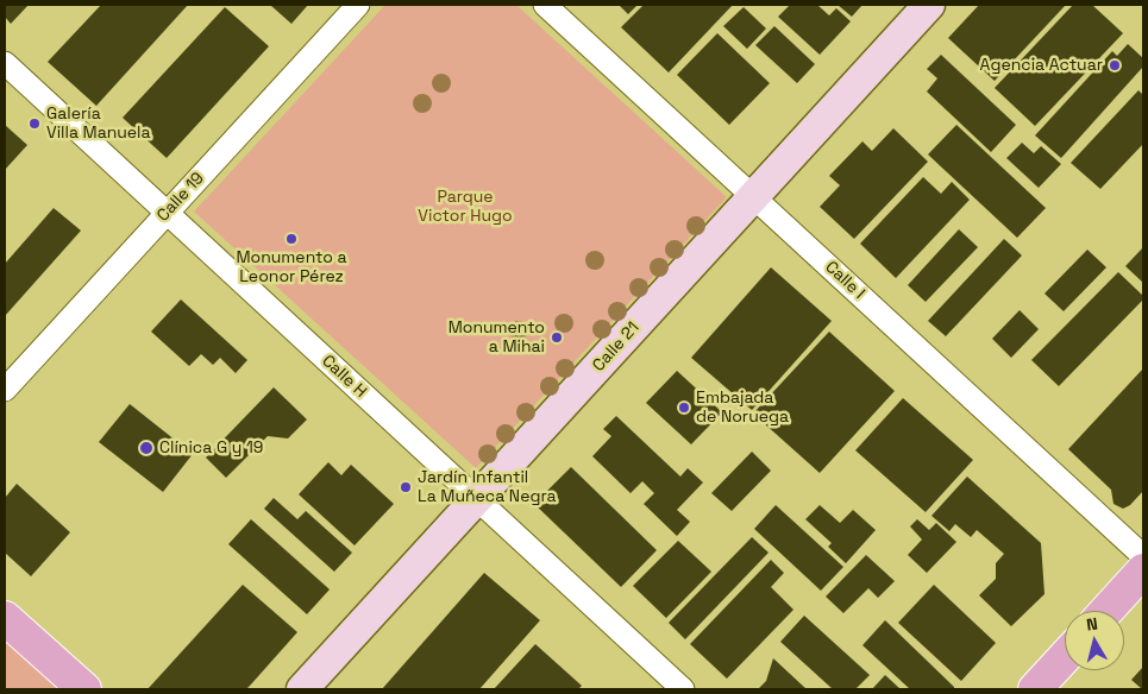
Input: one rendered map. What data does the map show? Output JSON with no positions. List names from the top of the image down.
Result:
{
  "streets": {
    "street": [
      "Calle 19",
      "Calle I",
      "Calle 21",
      "Calle H"
    ]
  },
  "crossings": [
    ["Calle 19", "Calle H"],
    ["Calle I", "Calle 21"],
    ["Calle 21", "Calle H"]
  ],
  "parks": ["Parque Victor Hugo"],
  "places": [
    "Agencia Actuar",
    "Galería Villa Manuela",
    "Monumento a Leonor Pérez",
    "Monumento a Mihai",
    "Embajada de Noruega",
    "Clínica G y 19",
    "Jardín Infantil La Muñeca Negra"
  ],
  "north": "top"
}
